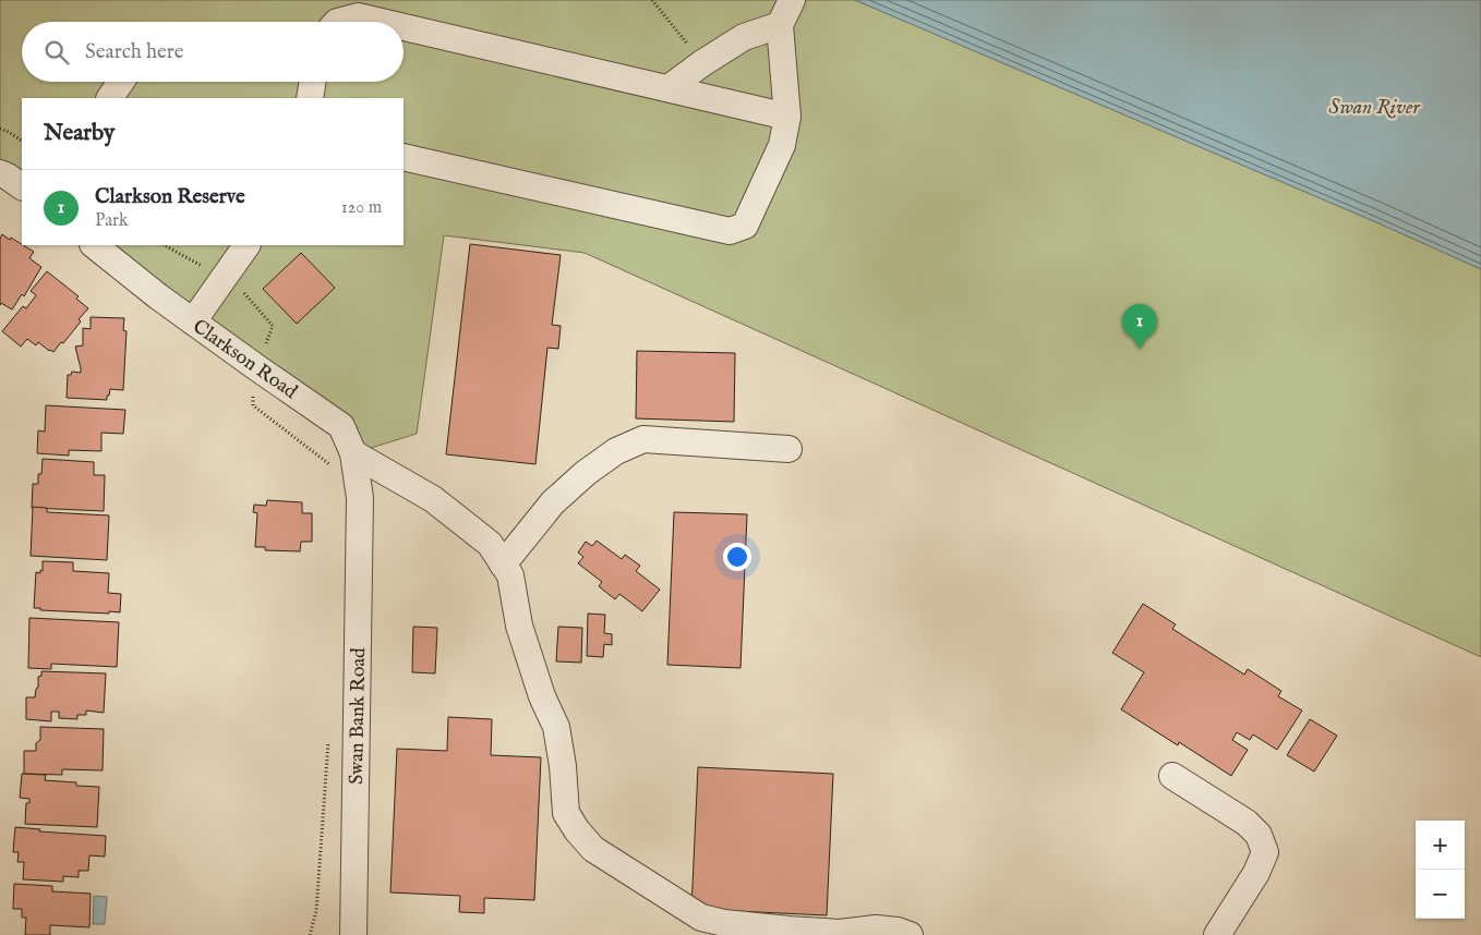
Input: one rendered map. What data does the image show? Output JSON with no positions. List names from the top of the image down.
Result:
{
  "streets": {
    "street": ["Clarkson Road", "Swan Bank Road"]
  },
  "crossings": [
    ["Clarkson Road", "Swan Bank Road"]
  ],
  "water": ["Swan River"],
  "page": {
    "search": "Search here",
    "heading": "Nearby",
    "list": [
      {
        "mark": "1",
        "name": "Clarkson Reserve",
        "note": "Park",
        "value": "120 m"
      }
    ],
    "pins": "1",
    "map_buttons": ["+", "−"]
  }
}
